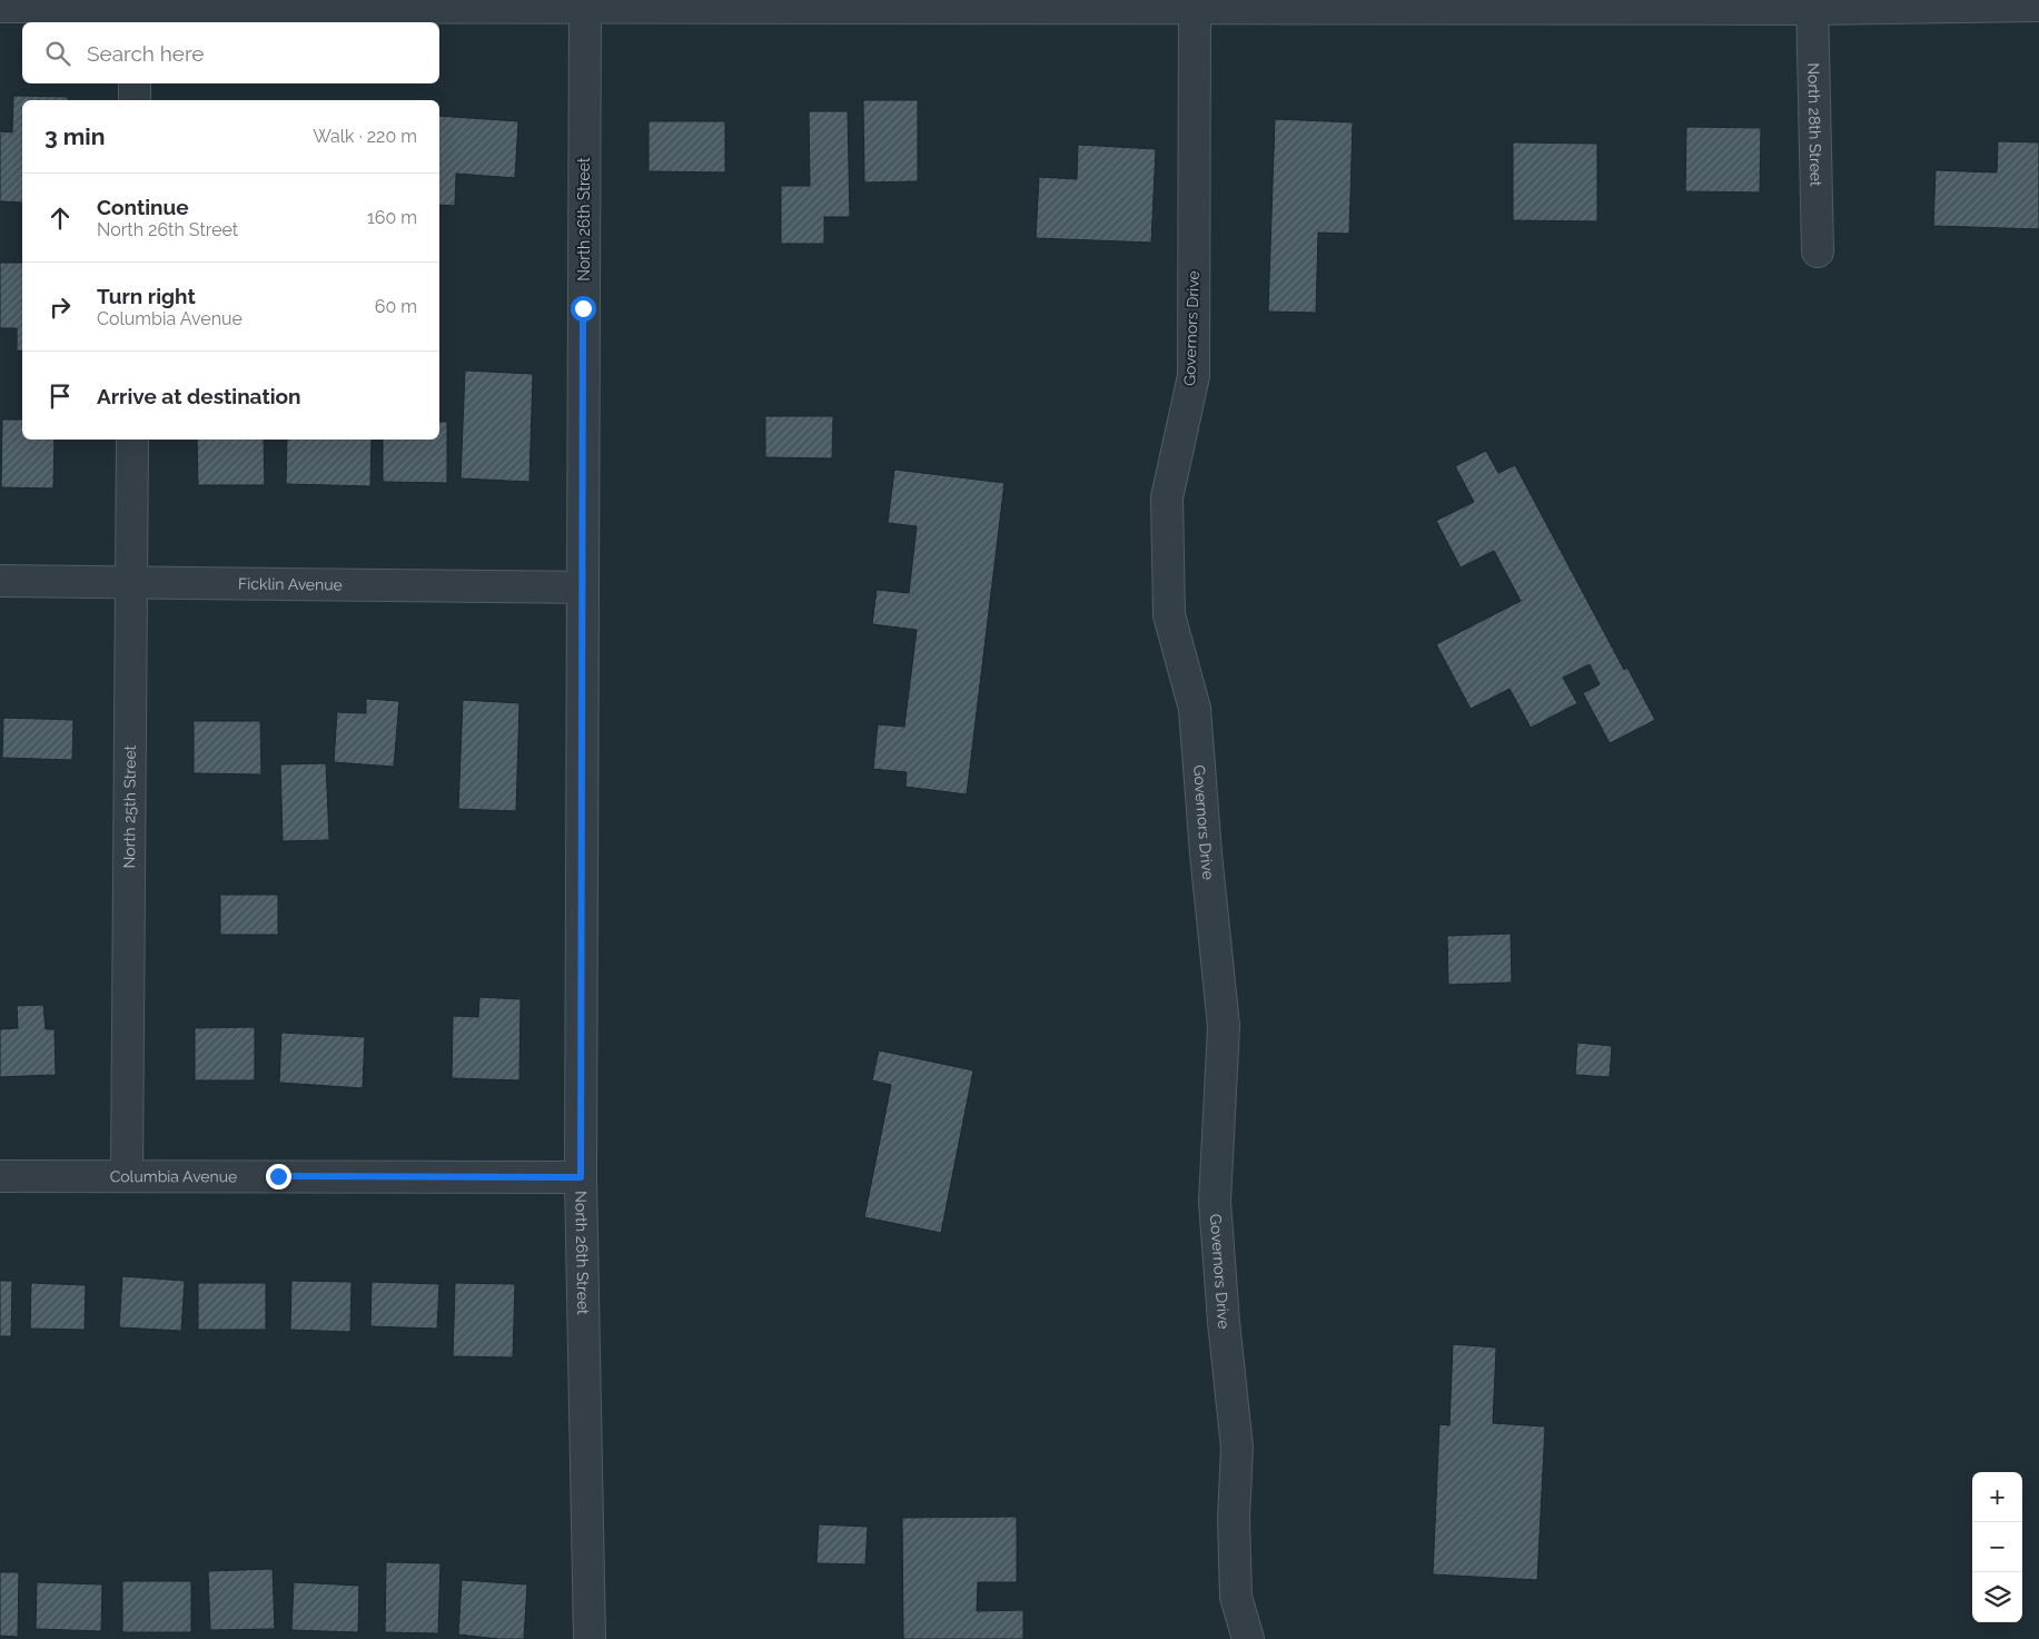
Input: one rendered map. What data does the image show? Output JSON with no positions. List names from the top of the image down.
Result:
{
  "streets": {
    "street": [
      "North 28th Street",
      "North 26th Street",
      "Governors Drive",
      "Ficklin Avenue",
      "North 25th Street",
      "Columbia Avenue"
    ]
  },
  "crossings": [
    ["North 26th Street", "Ficklin Avenue"],
    ["North 26th Street", "Columbia Avenue"],
    ["Ficklin Avenue", "North 25th Street"],
    ["North 25th Street", "Columbia Avenue"]
  ],
  "page": {
    "search": "Search here",
    "heading": ["3 min", "Walk · 220 m"],
    "list": [
      ["Continue", "North 26th Street", "160 m"],
      ["Turn right", "Columbia Avenue", "60 m"],
      "Arrive at destination"
    ],
    "map_buttons": ["+", "−"]
  }
}
